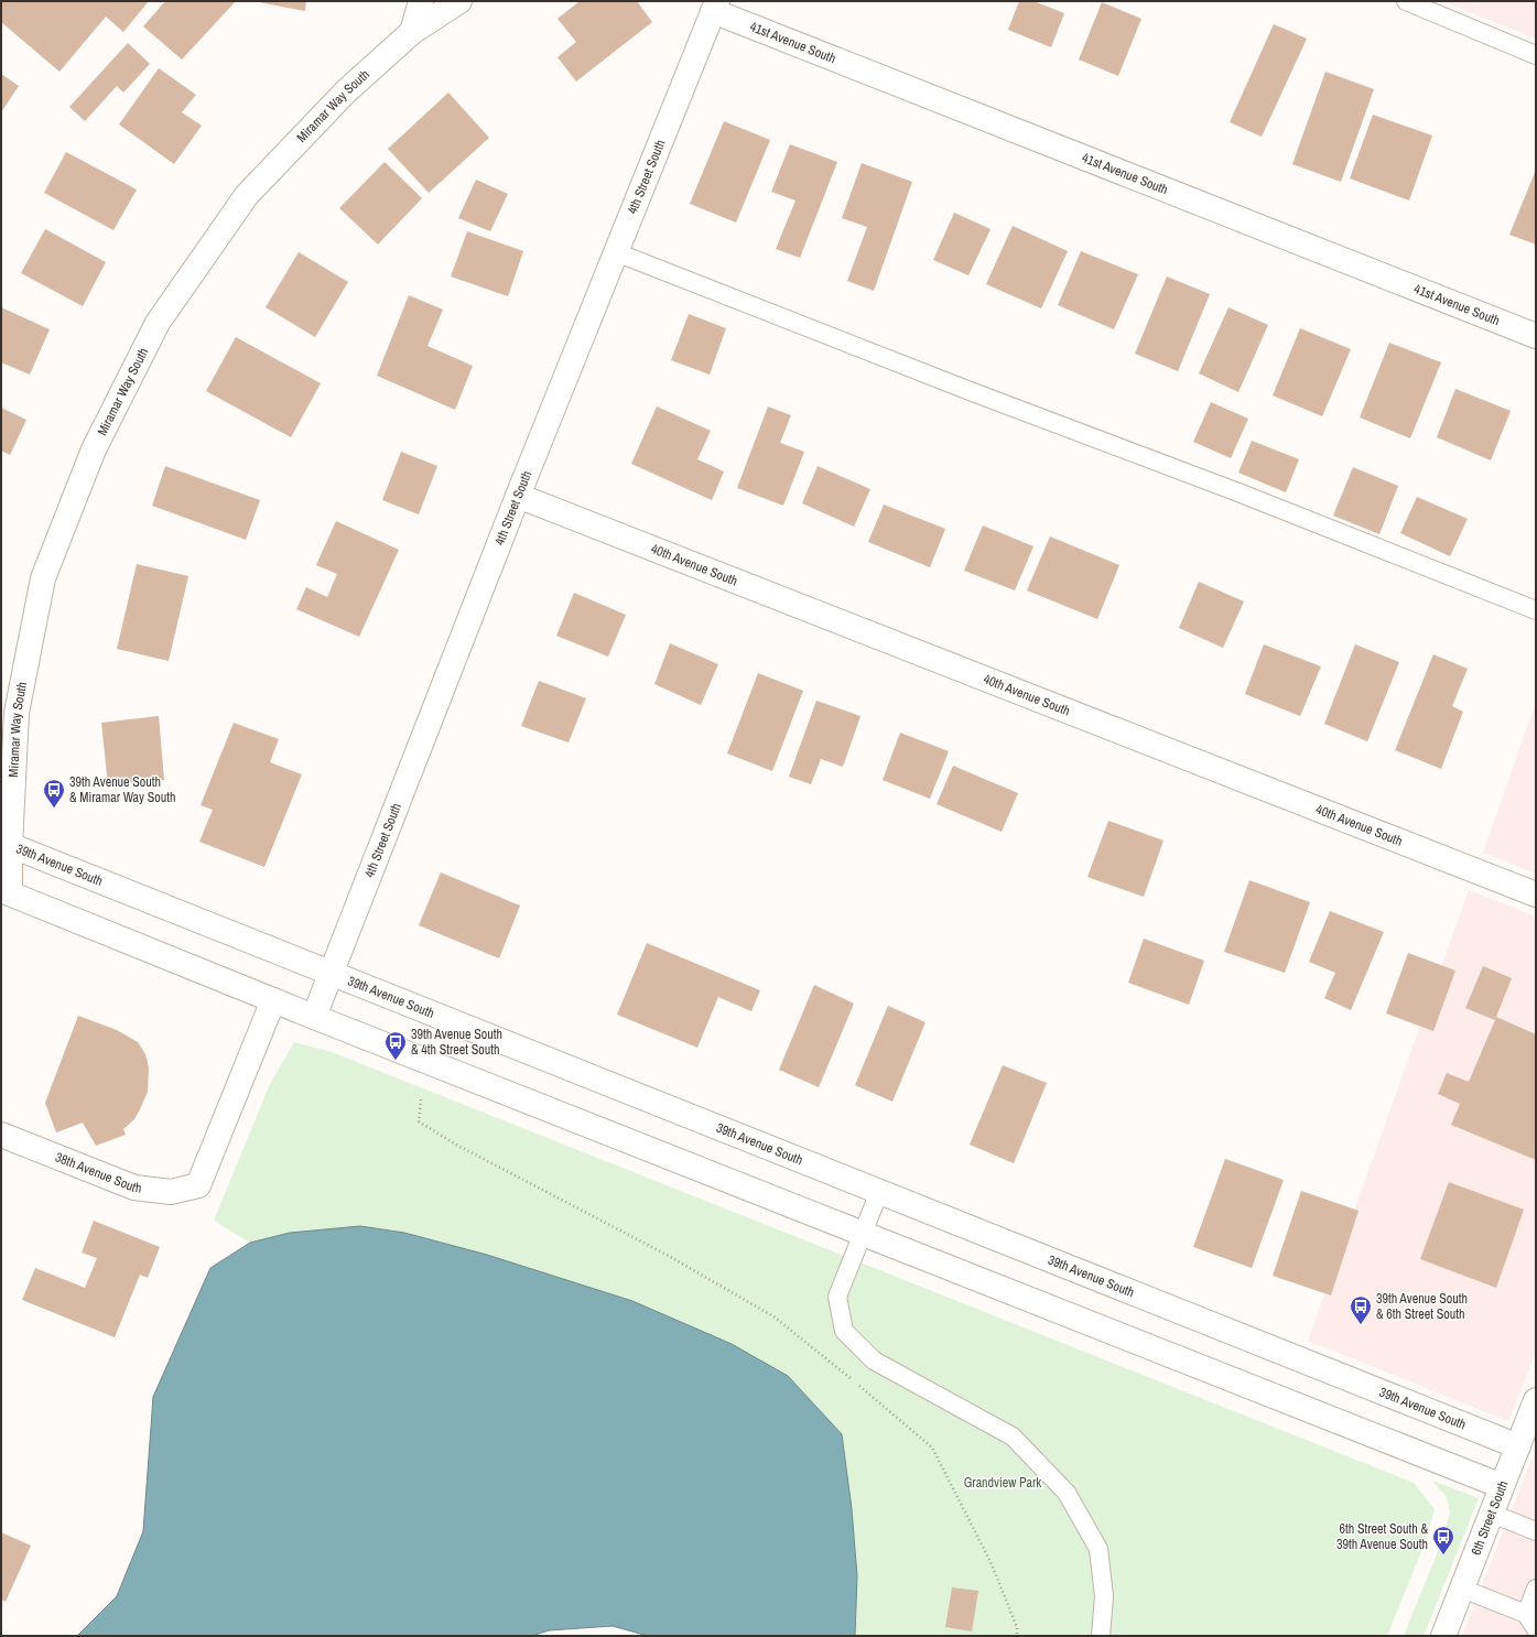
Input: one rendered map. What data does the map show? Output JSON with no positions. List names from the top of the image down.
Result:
{
  "streets": {
    "street": [
      "41st Avenue South",
      "Miramar Way South",
      "4th Street South",
      "40th Avenue South",
      "39th Avenue South",
      "38th Avenue South",
      "6th Street South"
    ]
  },
  "crossings": [
    ["41st Avenue South", "4th Street South"],
    ["Miramar Way South", "39th Avenue South"],
    ["4th Street South", "40th Avenue South"],
    ["4th Street South", "39th Avenue South"],
    ["39th Avenue South", "6th Street South"]
  ],
  "parks": ["Grandview Park"],
  "places": {
    "bus stop": [
      "39th Avenue South & Miramar Way South",
      "39th Avenue South & 4th Street South",
      "39th Avenue South & 6th Street South",
      "6th Street South & 39th Avenue South"
    ]
  }
}
